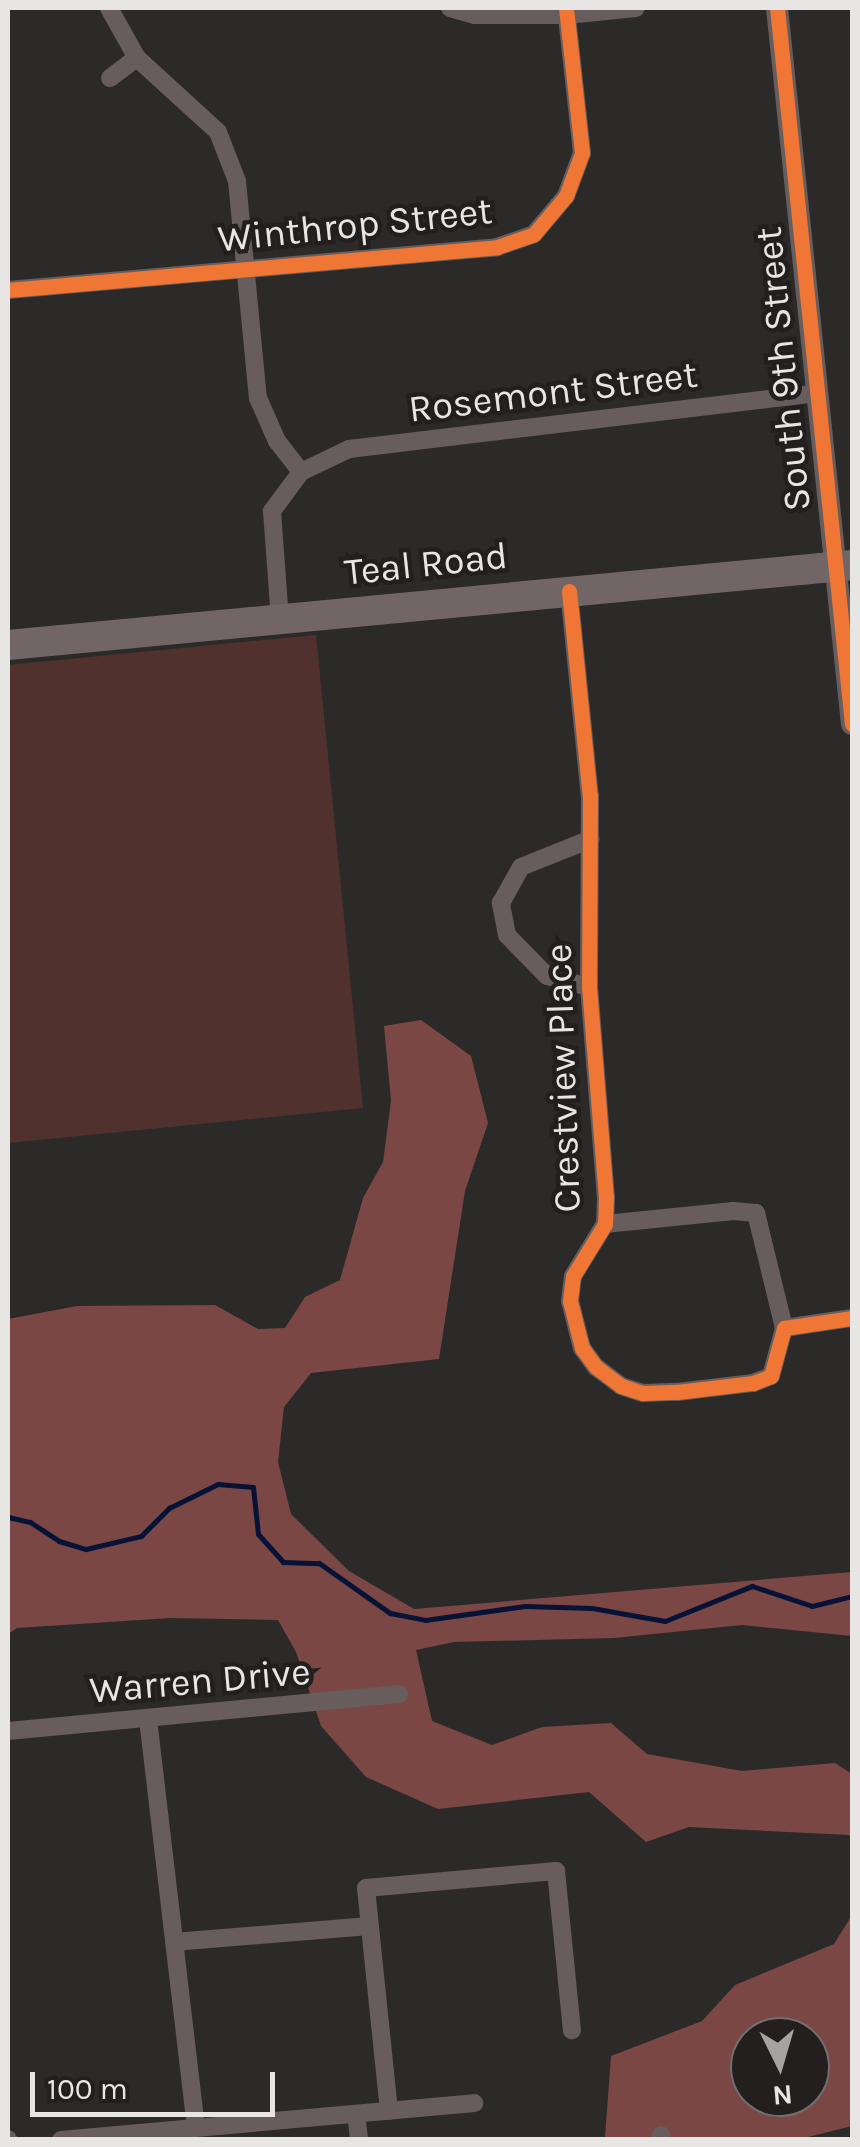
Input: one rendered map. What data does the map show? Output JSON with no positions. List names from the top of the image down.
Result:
{
  "streets": {
    "main road": ["Teal Road"],
    "street": [
      "Winthrop Street",
      "South 9th Street",
      "Rosemont Street",
      "Crestview Place",
      "Warren Drive"
    ]
  },
  "crossings": [
    ["South 9th Street", "Rosemont Street"],
    ["South 9th Street", "Teal Road"],
    ["Teal Road", "Crestview Place"]
  ],
  "scale_bar": "100 m",
  "north": "bottom"
}
